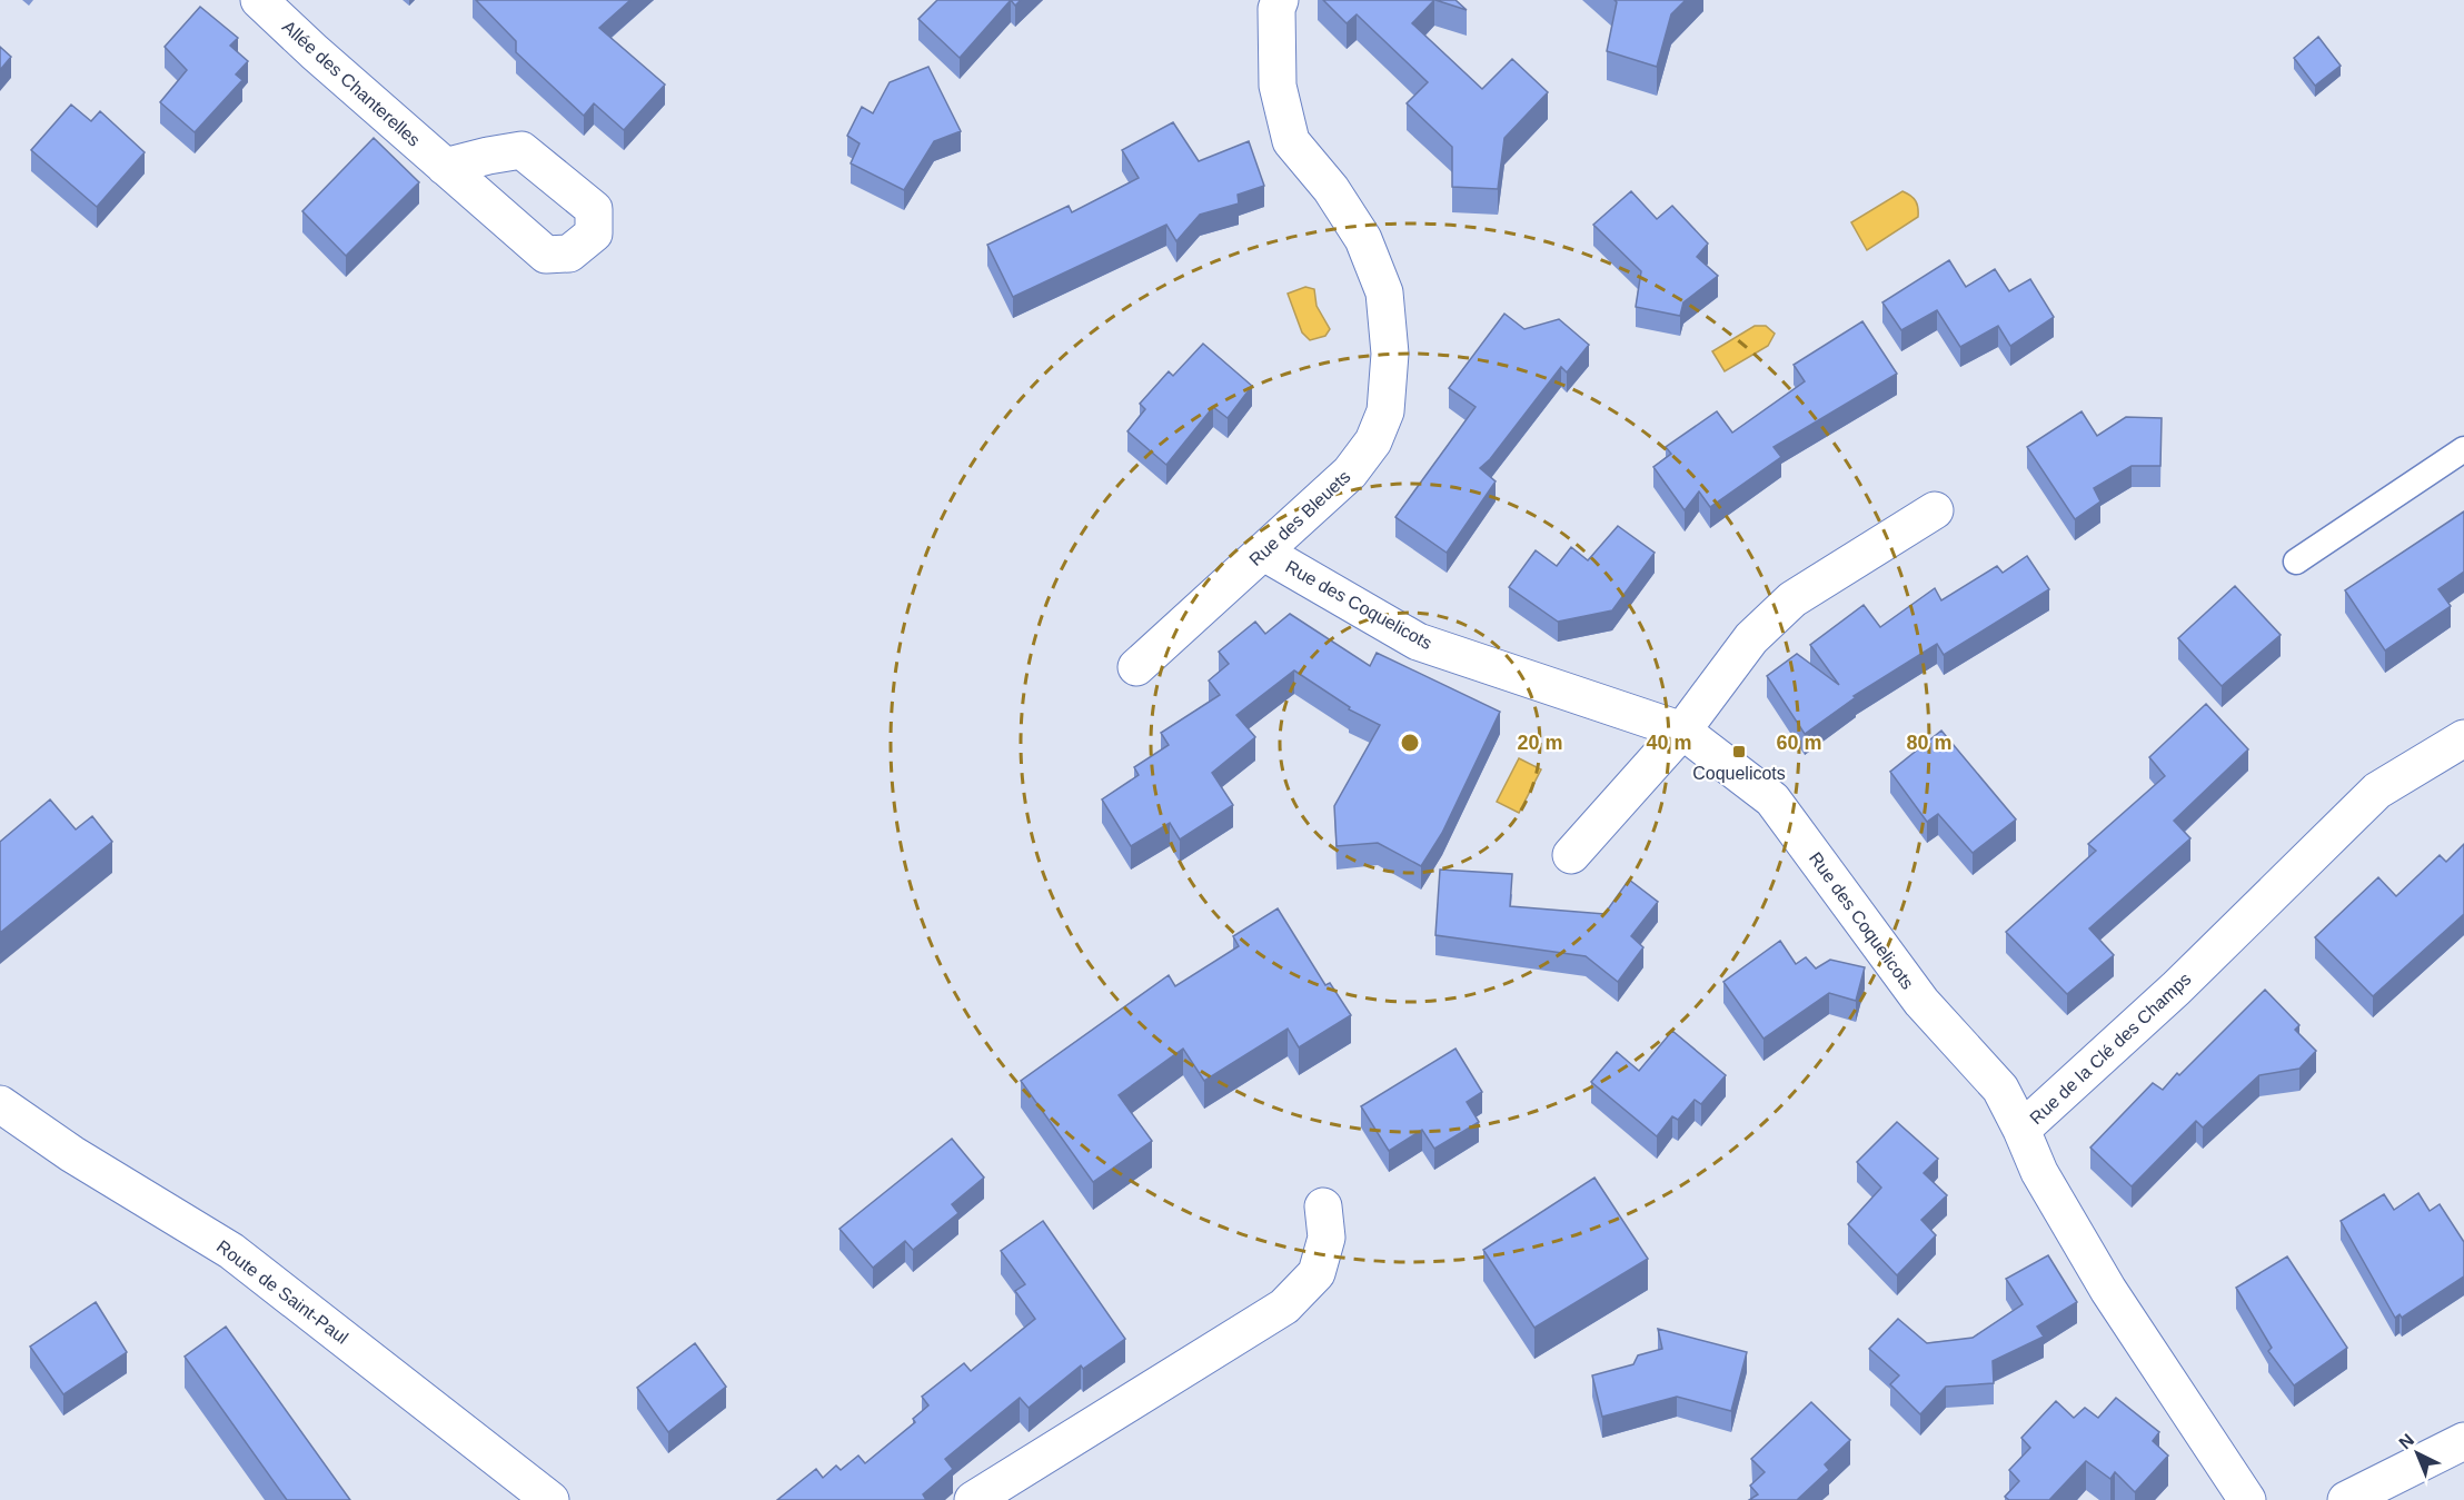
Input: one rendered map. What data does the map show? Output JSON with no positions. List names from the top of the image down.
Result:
{
  "streets": {
    "street": [
      "Allée des Chanterelles",
      "Rue des Bleuets",
      "Rue des Coquelicots",
      "Rue de la Clé des Champs",
      "Route de Saint-Paul"
    ]
  },
  "crossings": [
    ["Rue des Bleuets", "Rue des Coquelicots"],
    ["Rue des Coquelicots", "Rue de la Clé des Champs"]
  ],
  "places": {
    "transit": ["Coquelicots"]
  },
  "north": "top left",
  "rings": [
    "20 m",
    "40 m",
    "60 m",
    "80 m"
  ]
}
